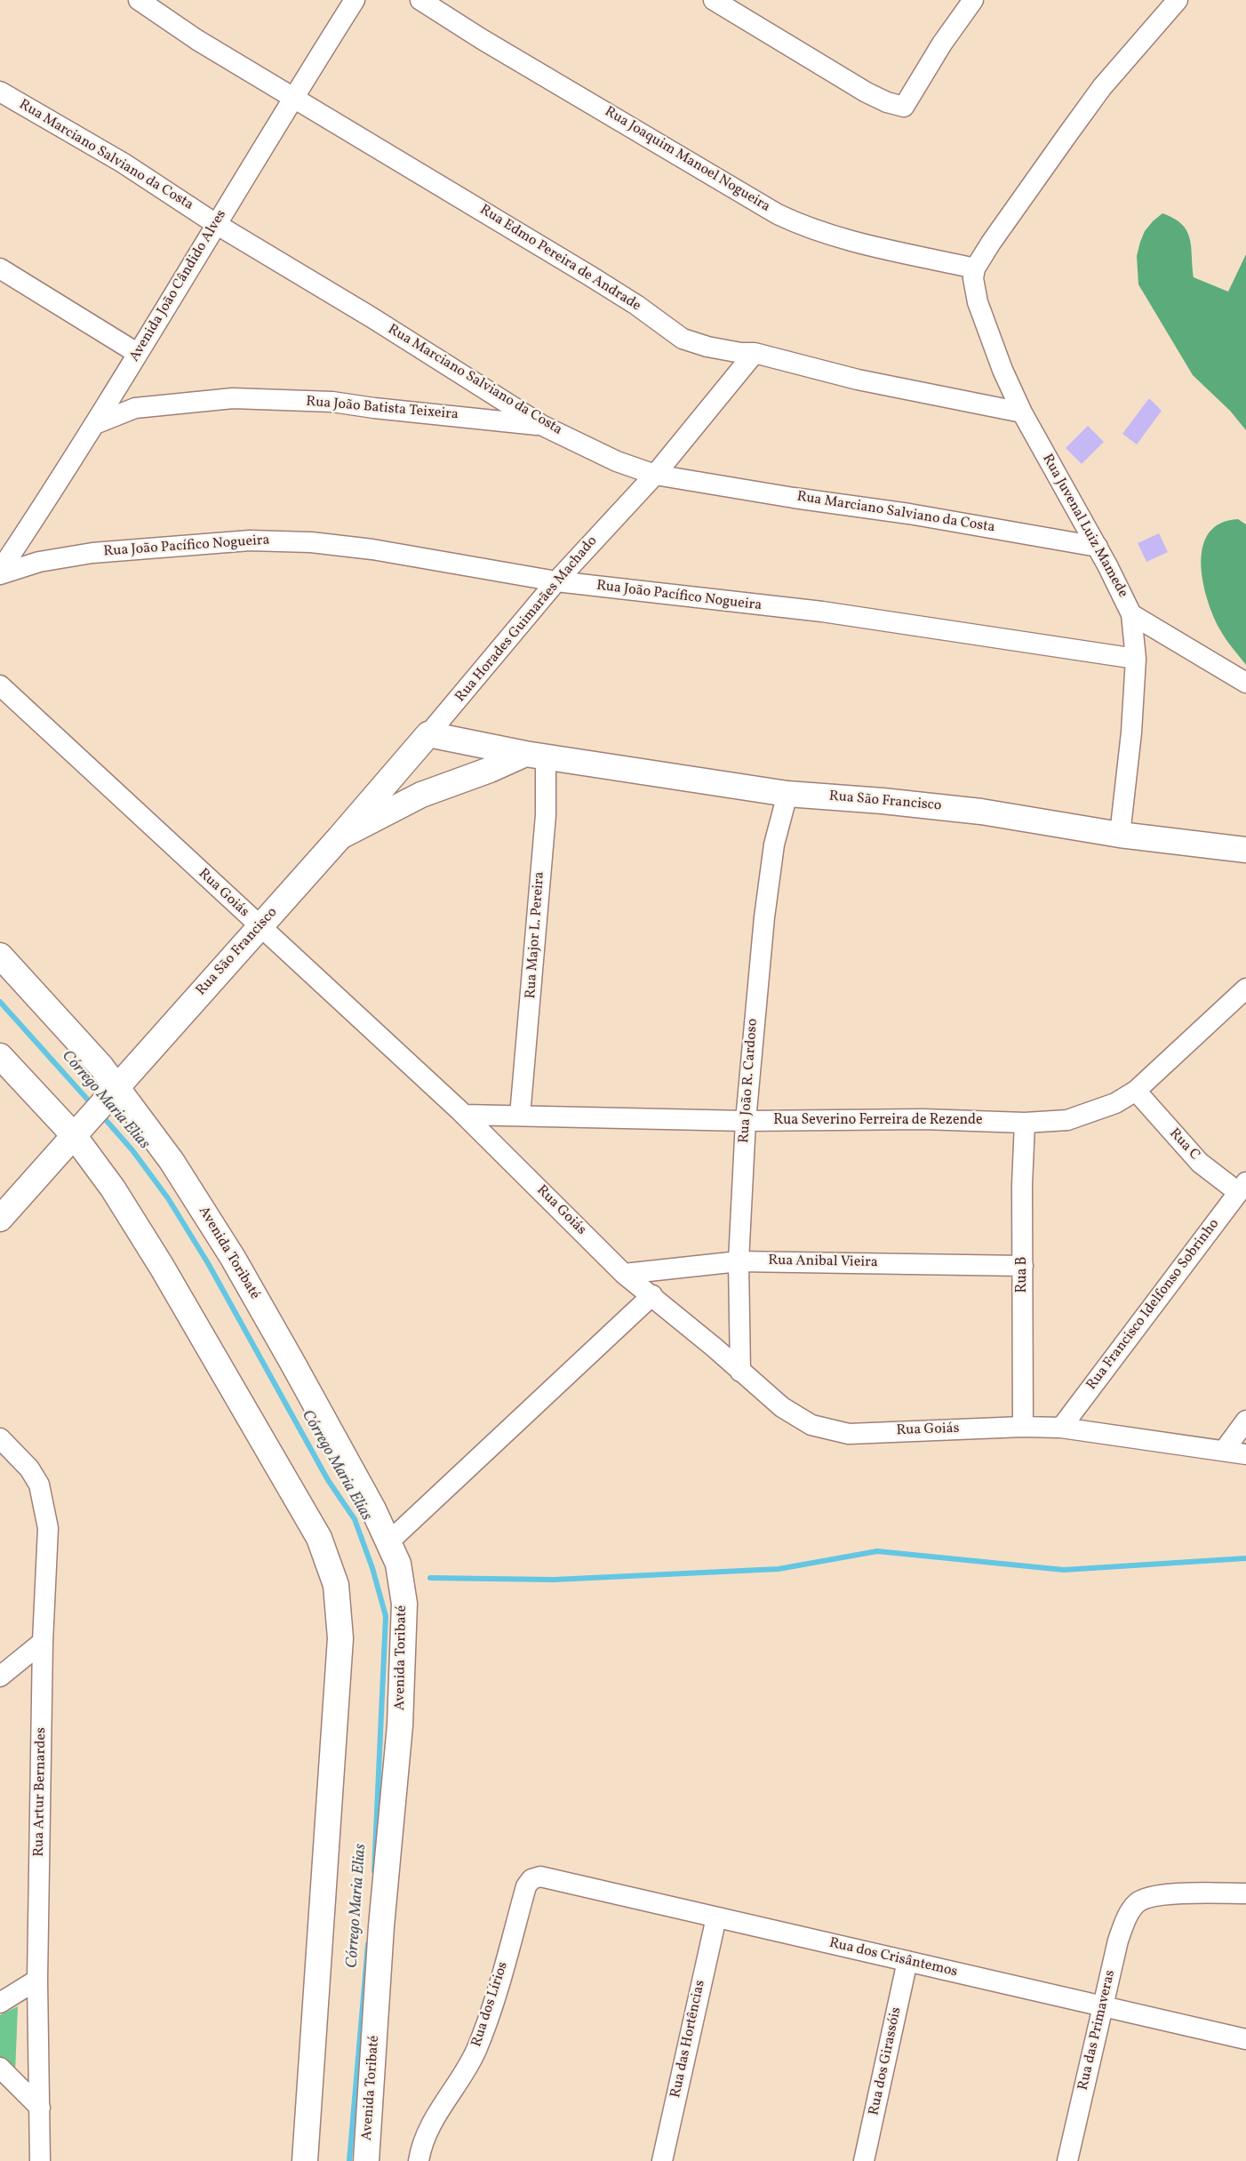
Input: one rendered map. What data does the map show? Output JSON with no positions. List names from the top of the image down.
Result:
{
  "streets": {
    "street": [
      "Rua Marciano Salviano da Costa",
      "Rua Joaquim Manoel Nogueira",
      "Rua Edmo Pereira de Andrade",
      "Avenida João Cândido Alves",
      "Rua João Batista Teixeira",
      "Rua Juvenal Luiz Mamede",
      "Rua João Pacífico Nogueira",
      "Rua Horades Guimarães Machado",
      "Rua São Francisco",
      "Rua Goiás",
      "Rua Major L. Pereira",
      "Rua João R. Cardoso",
      "Rua Severino Ferreira de Rezende",
      "Rua C",
      "Avenida Toribaté",
      "Rua Anibal Vieira",
      "Rua B",
      "Rua Francisco Idelfonso Sobrinho",
      "Rua Artur Bernardes",
      "Rua dos Crisântemos",
      "Rua dos Lírios",
      "Rua das Primaveras",
      "Rua das Hortências",
      "Rua dos Girassóis"
    ]
  },
  "crossings": [
    ["Rua Marciano Salviano da Costa", "Avenida João Cândido Alves"],
    ["Rua Marciano Salviano da Costa", "Rua João Batista Teixeira"],
    ["Rua Marciano Salviano da Costa", "Rua Juvenal Luiz Mamede"],
    ["Rua Marciano Salviano da Costa", "Rua Horades Guimarães Machado"],
    ["Rua Joaquim Manoel Nogueira", "Rua Juvenal Luiz Mamede"],
    ["Rua Edmo Pereira de Andrade", "Avenida João Cândido Alves"],
    ["Rua Edmo Pereira de Andrade", "Rua Juvenal Luiz Mamede"],
    ["Rua Edmo Pereira de Andrade", "Rua Horades Guimarães Machado"],
    ["Avenida João Cândido Alves", "Rua João Batista Teixeira"],
    ["Avenida João Cândido Alves", "Rua João Pacífico Nogueira"],
    ["Rua Juvenal Luiz Mamede", "Rua João Pacífico Nogueira"],
    ["Rua Juvenal Luiz Mamede", "Rua São Francisco"],
    ["Rua João Pacífico Nogueira", "Rua Horades Guimarães Machado"],
    ["Rua Horades Guimarães Machado", "Rua São Francisco"],
    ["Rua São Francisco", "Rua Goiás"],
    ["Rua São Francisco", "Rua Major L. Pereira"],
    ["Rua São Francisco", "Rua João R. Cardoso"],
    ["Rua São Francisco", "Avenida Toribaté"],
    ["Rua Goiás", "Rua João R. Cardoso"],
    ["Rua Goiás", "Rua Severino Ferreira de Rezende"],
    ["Rua Goiás", "Rua Anibal Vieira"],
    ["Rua Goiás", "Rua B"],
    ["Rua Goiás", "Rua Francisco Idelfonso Sobrinho"],
    ["Rua Major L. Pereira", "Rua Severino Ferreira de Rezende"],
    ["Rua João R. Cardoso", "Rua Severino Ferreira de Rezende"],
    ["Rua João R. Cardoso", "Rua Anibal Vieira"],
    ["Rua Severino Ferreira de Rezende", "Rua C"],
    ["Rua Severino Ferreira de Rezende", "Rua B"],
    ["Rua C", "Rua Francisco Idelfonso Sobrinho"],
    ["Rua Anibal Vieira", "Rua B"],
    ["Rua dos Crisântemos", "Rua dos Lírios"],
    ["Rua dos Crisântemos", "Rua das Primaveras"],
    ["Rua dos Crisântemos", "Rua das Hortências"],
    ["Rua dos Crisântemos", "Rua dos Girassóis"]
  ],
  "water": ["Córrego Maria Elias"]
}
